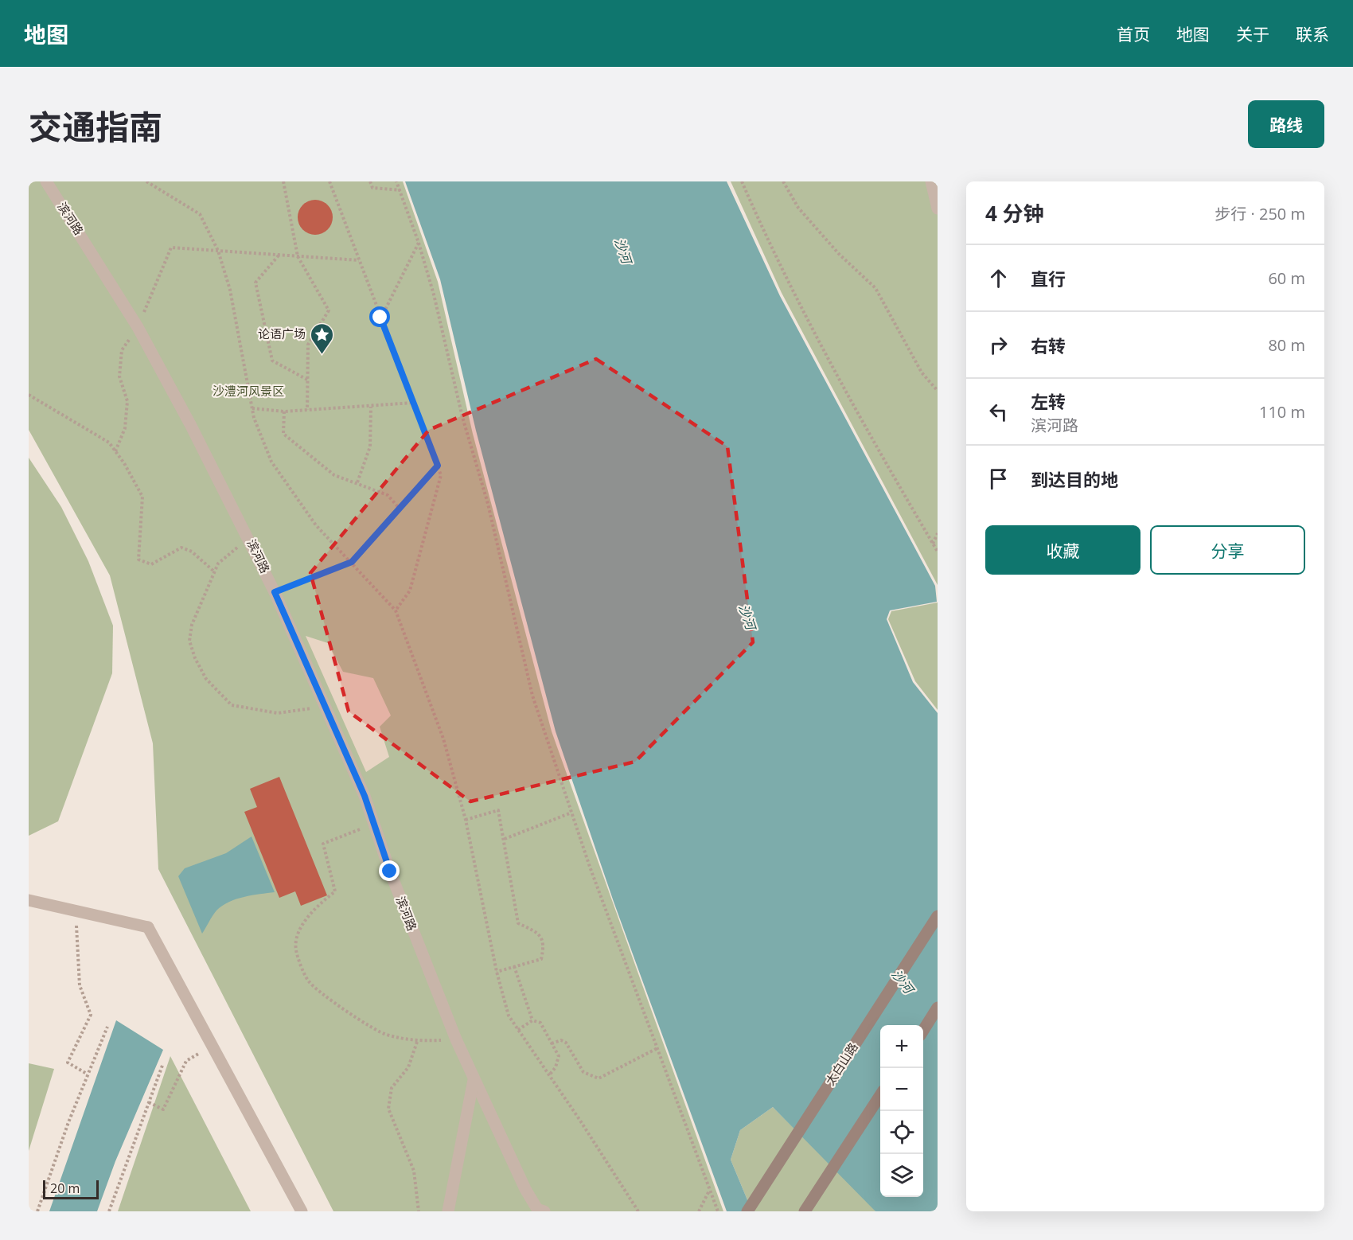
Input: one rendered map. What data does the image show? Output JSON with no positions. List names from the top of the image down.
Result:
{
  "streets": {
    "main road": ["太白山路"],
    "street": ["滨河路"]
  },
  "water": ["沙河"],
  "parks": ["沙澧河风景区"],
  "places": {
    "place": ["论语广场"]
  },
  "scale_bar": "20 m",
  "page": {
    "header": "地图",
    "nav": [
      "首页",
      "地图",
      "关于",
      "联系"
    ],
    "title": "交通指南",
    "buttons": [
      "路线",
      ["收藏", "分享"]
    ],
    "heading": ["4 分钟", "步行 · 250 m"],
    "list": [
      ["直行", "60 m"],
      ["右转", "80 m"],
      ["左转", "滨河路", "110 m"],
      "到达目的地"
    ],
    "map_buttons": ["+", "−"],
    "scale": "20 m"
  }
}
